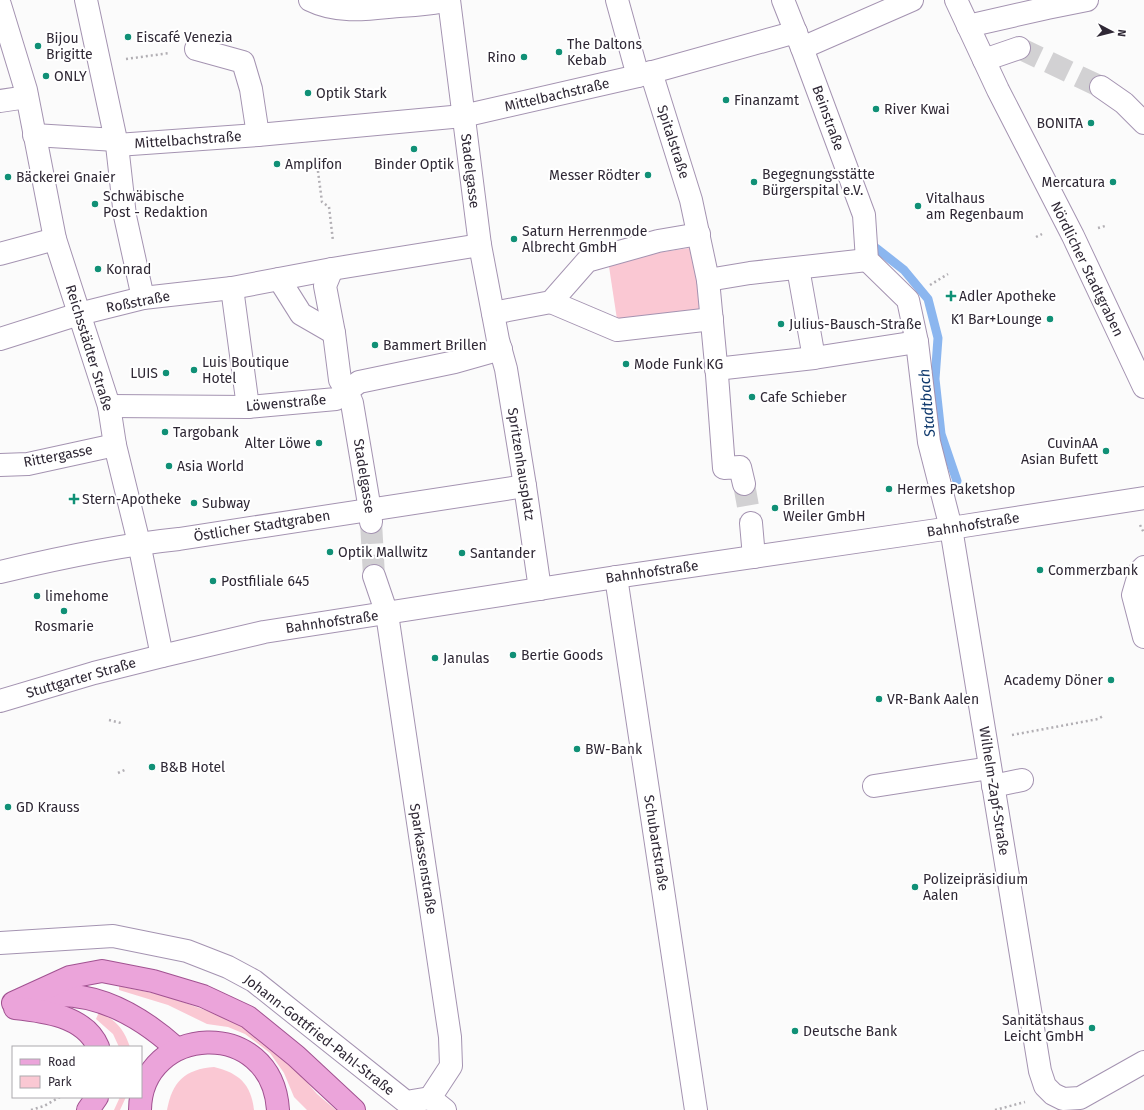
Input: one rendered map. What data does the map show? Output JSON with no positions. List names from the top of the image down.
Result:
{
  "streets": {
    "street": [
      "Mittelbachstraße",
      "Beinstraße",
      "Spitalstraße",
      "Stadelgasse",
      "Nördlicher Stadtgraben",
      "Roßstraße",
      "Reichsstädter Straße",
      "Löwenstraße",
      "Rittergasse",
      "Spritzenhausplatz",
      "Bahnhofstraße",
      "Östlicher Stadtgraben",
      "Stuttgarter Straße",
      "Wilhelm-Zapf-Straße",
      "Schubartstraße",
      "Sparkassenstraße",
      "Johann-Gottfried-Pahl-Straße"
    ]
  },
  "crossings": [
    ["Mittelbachstraße", "Beinstraße"],
    ["Mittelbachstraße", "Spitalstraße"],
    ["Mittelbachstraße", "Stadelgasse"],
    ["Stadelgasse", "Roßstraße"],
    ["Stadelgasse", "Löwenstraße"],
    ["Stadelgasse", "Spritzenhausplatz"],
    ["Stadelgasse", "Östlicher Stadtgraben"],
    ["Roßstraße", "Reichsstädter Straße"],
    ["Reichsstädter Straße", "Löwenstraße"],
    ["Reichsstädter Straße", "Rittergasse"],
    ["Reichsstädter Straße", "Bahnhofstraße"],
    ["Reichsstädter Straße", "Östlicher Stadtgraben"],
    ["Reichsstädter Straße", "Stuttgarter Straße"],
    ["Löwenstraße", "Spritzenhausplatz"],
    ["Spritzenhausplatz", "Bahnhofstraße"],
    ["Spritzenhausplatz", "Östlicher Stadtgraben"],
    ["Bahnhofstraße", "Stuttgarter Straße"],
    ["Bahnhofstraße", "Wilhelm-Zapf-Straße"],
    ["Bahnhofstraße", "Schubartstraße"],
    ["Bahnhofstraße", "Sparkassenstraße"],
    ["Sparkassenstraße", "Johann-Gottfried-Pahl-Straße"]
  ],
  "water": ["Stadtbach"],
  "places": {
    "other": [
      "Eiscafé Venezia",
      "Bijou Brigitte",
      "The Daltons Kebab",
      "Rino",
      "ONLY",
      "Optik Stark",
      "Finanzamt",
      "River Kwai",
      "BONITA",
      "Binder Optik",
      "Amplifon",
      "Messer Rödter",
      "Bäckerei Gnaier",
      "Begegnungsstätte Bürgerspital e.V.",
      "Mercatura",
      "Schwäbische Post - Redaktion",
      "Vitalhaus am Regenbaum",
      "Saturn Herrenmode Albrecht GmbH",
      "Konrad",
      "K1 Bar+Lounge",
      "Julius-Bausch-Straße",
      "Bammert Brillen",
      "Mode Funk KG",
      "Luis Boutique Hotel",
      "LUIS",
      "Cafe Schieber",
      "Targobank",
      "Alter Löwe",
      "CuvinAA Asian Bufett",
      "Asia World",
      "Hermes Paketshop",
      "Subway",
      "Brillen Weiler GmbH",
      "Optik Mallwitz",
      "Santander",
      "Commerzbank",
      "Postfiliale 645",
      "limehome",
      "Rosmarie",
      "Bertie Goods",
      "Janulas",
      "Academy Döner",
      "VR-Bank Aalen",
      "BW-Bank",
      "B&B Hotel",
      "GD Krauss",
      "Polizeipräsidium Aalen",
      "Sanitätshaus Leicht GmbH",
      "Deutsche Bank"
    ],
    "health": ["Adler Apotheke", "Stern-Apotheke"]
  },
  "legend": ["Road", "Park"],
  "north": "right"
}
